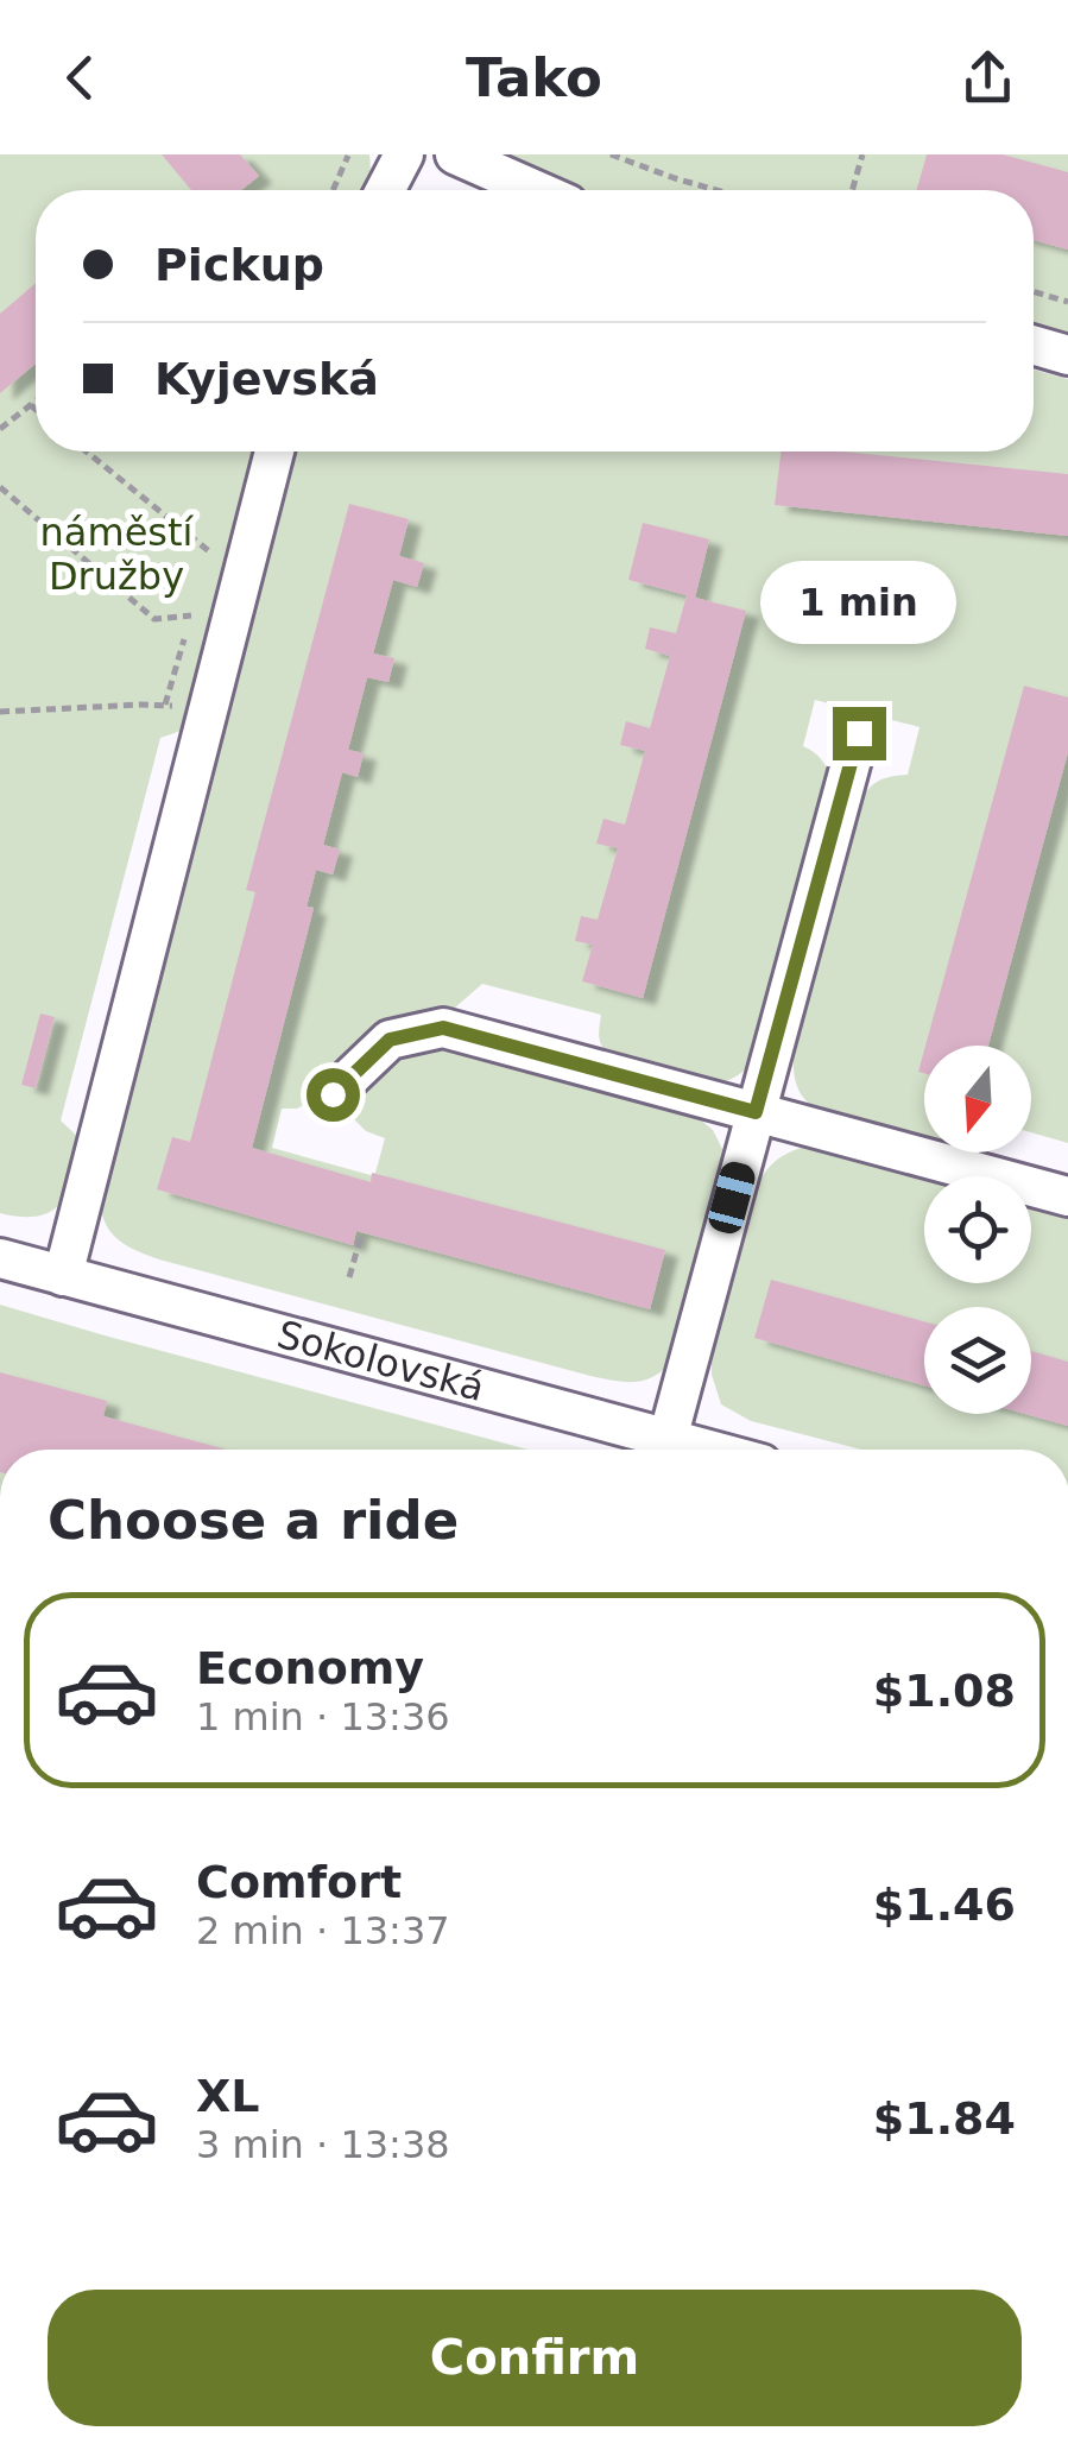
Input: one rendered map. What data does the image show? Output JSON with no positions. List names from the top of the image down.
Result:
{
  "streets": {
    "street": ["Sokolovská"]
  },
  "parks": ["náměstí Družby"],
  "north": "bottom",
  "page": {
    "header": "Tako",
    "banner": ["Pickup", "Kyjevská"],
    "bubble": "1 min",
    "heading": "Choose a ride",
    "list": [
      {
        "name": "Economy",
        "note": "1 min · 13:36",
        "value": "$1.08"
      },
      {
        "name": "Comfort",
        "note": "2 min · 13:37",
        "value": "$1.46"
      },
      {
        "name": "XL",
        "note": "3 min · 13:38",
        "value": "$1.84"
      }
    ],
    "buttons": "Confirm"
  }
}
